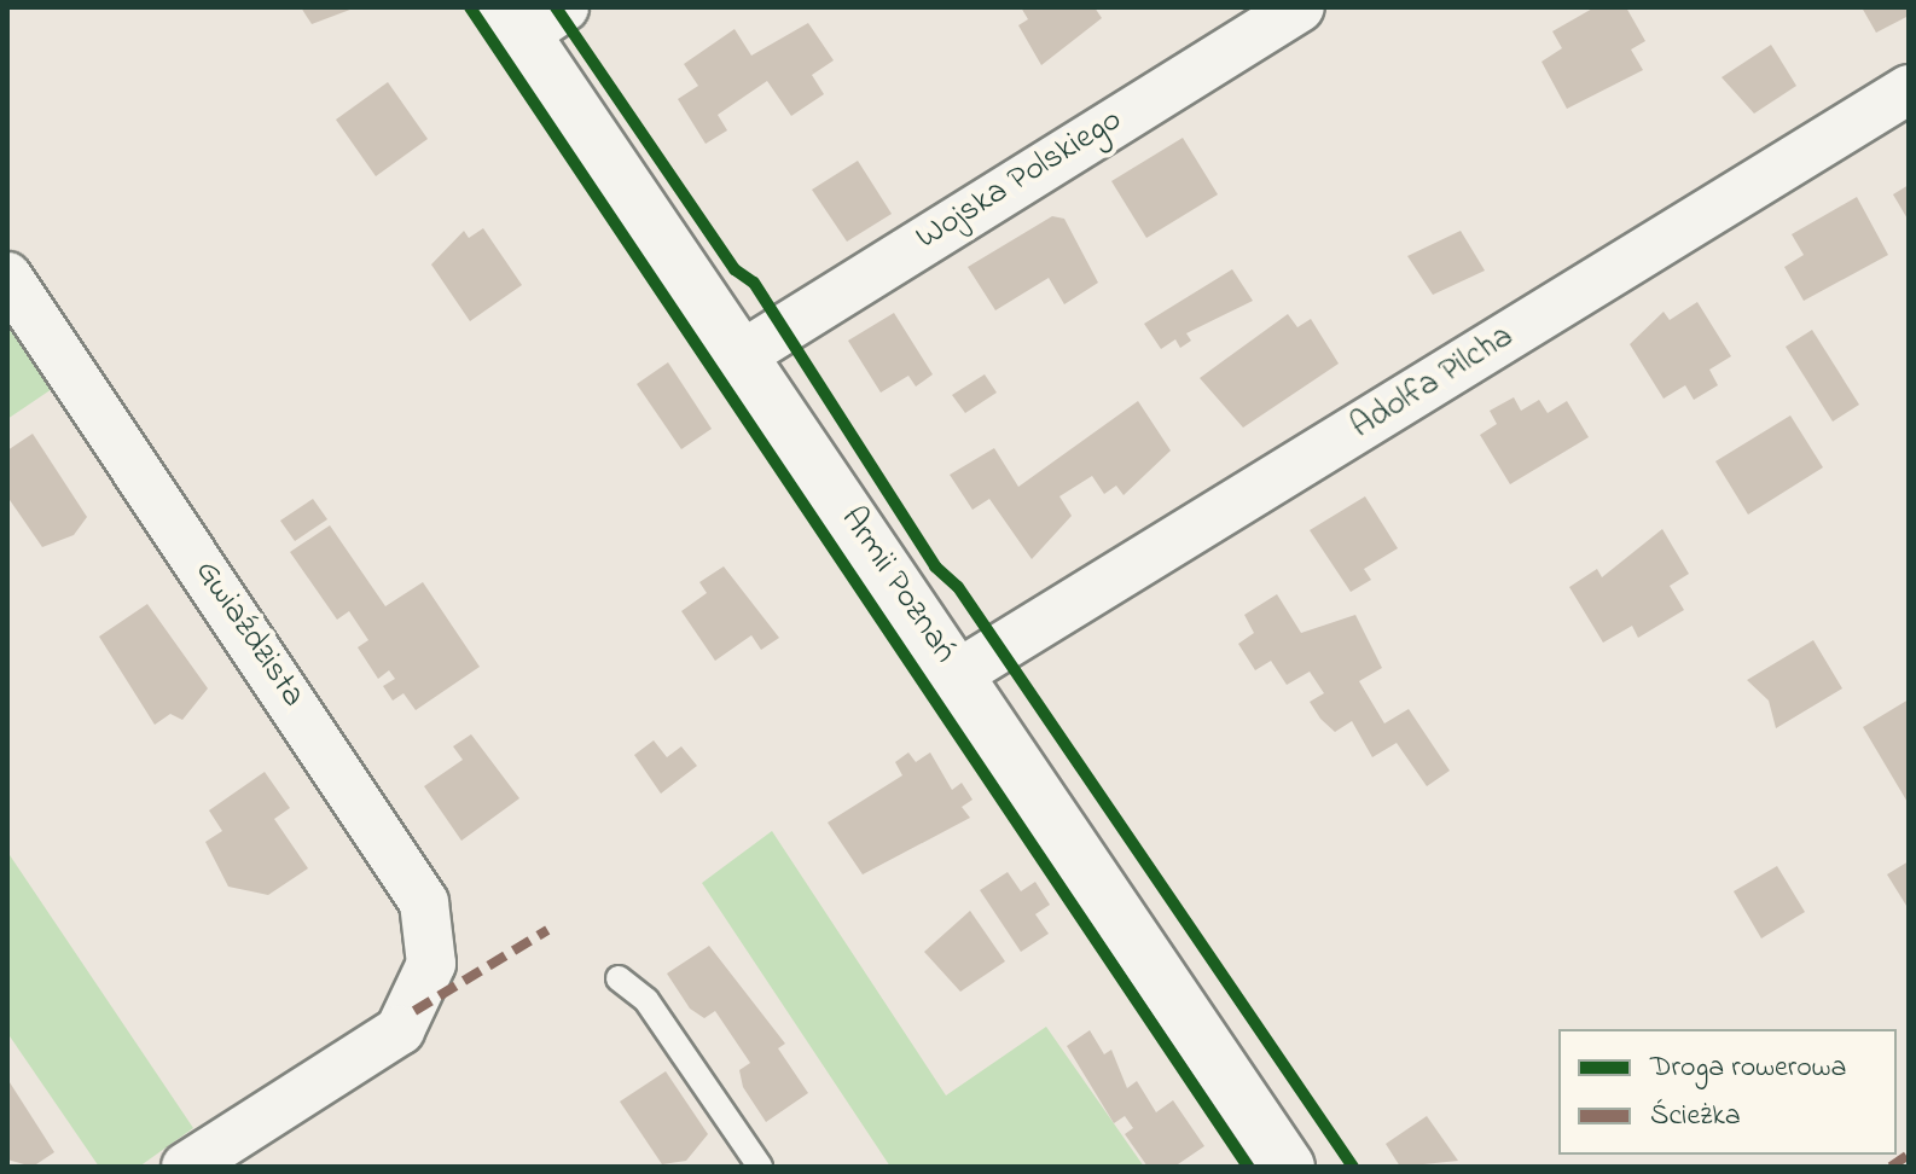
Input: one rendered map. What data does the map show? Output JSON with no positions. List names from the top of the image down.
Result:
{
  "streets": {
    "street": [
      "Wojska Polskiego",
      "Adolfa Pilcha",
      "Armii Poznań",
      "Gwiaździsta"
    ]
  },
  "crossings": [
    ["Wojska Polskiego", "Armii Poznań"],
    ["Adolfa Pilcha", "Armii Poznań"]
  ],
  "legend": ["Droga rowerowa", "Ścieżka"]
}
